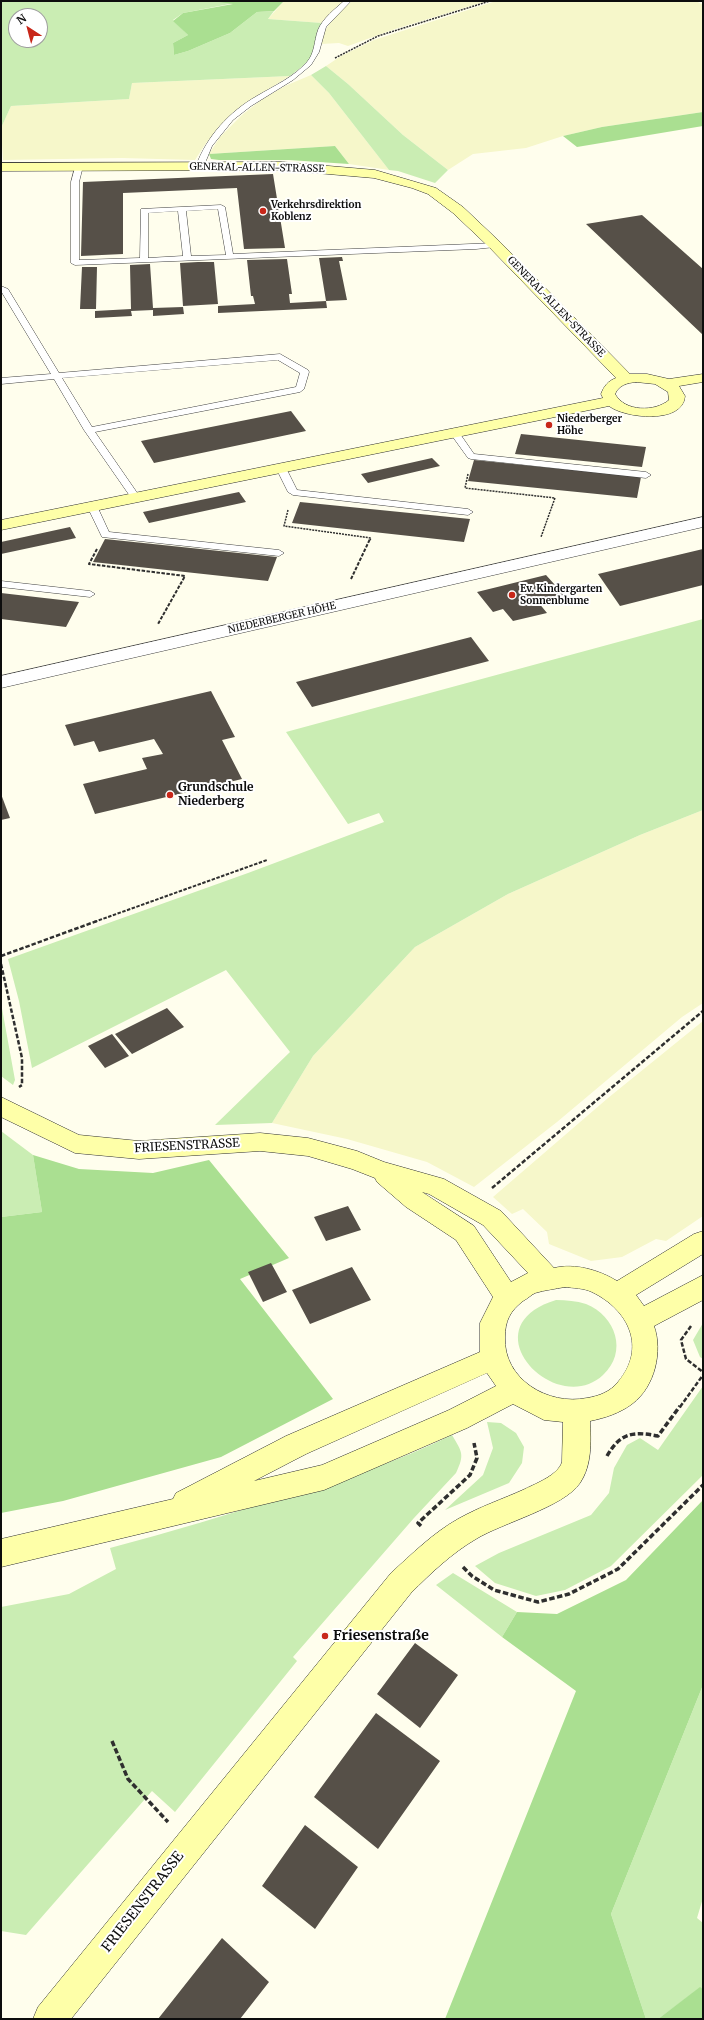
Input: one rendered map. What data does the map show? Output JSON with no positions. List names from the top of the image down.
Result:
{
  "streets": {
    "street": ["GENERAL-ALLEN-STRASSE", "NIEDERBERGER HÖHE", "FRIESENSTRASSE"]
  },
  "places": [
    "Verkehrsdirektion Koblenz",
    "Niederberger Höhe",
    "Ev. Kindergarten Sonnenblume",
    "Grundschule Niederberg",
    "Friesenstraße"
  ],
  "north": "top left"
}
